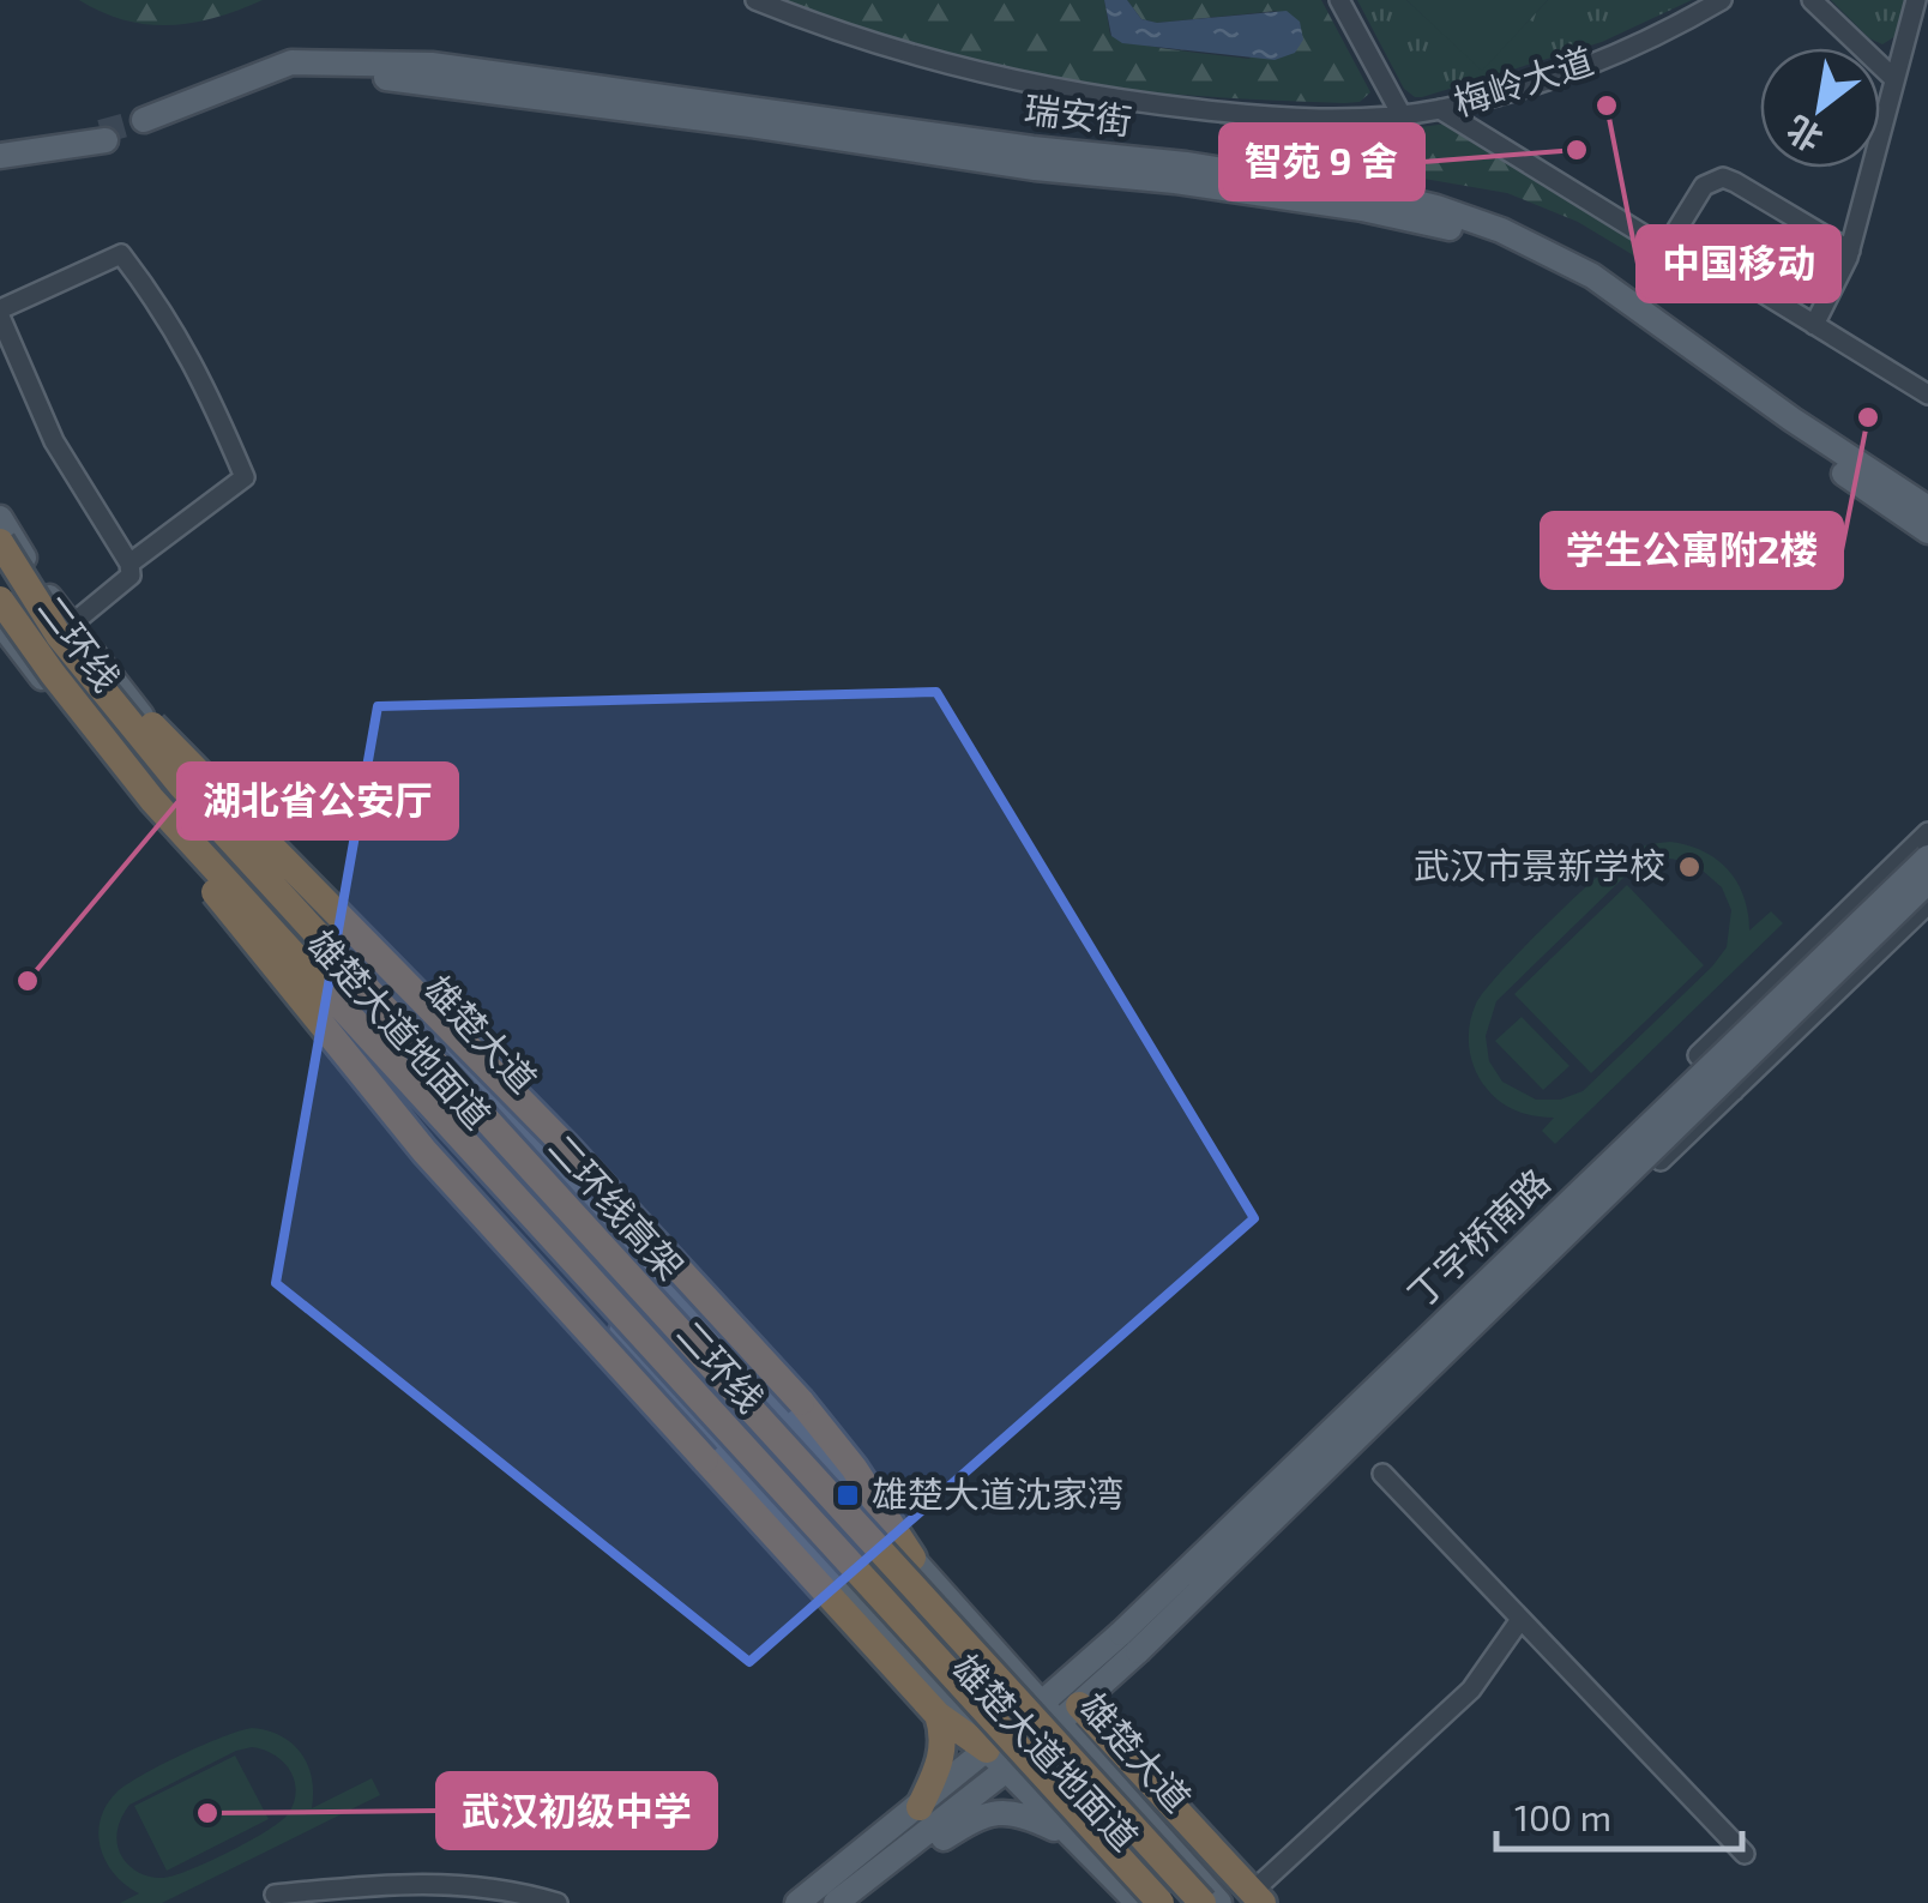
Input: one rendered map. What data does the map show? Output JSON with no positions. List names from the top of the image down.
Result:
{
  "streets": {
    "highway": ["二环线", "二环线高架"],
    "main road": [
      "瑞安街",
      "雄楚大道地面道",
      "雄楚大道",
      "丁字桥南路"
    ],
    "street": ["梅岭大道"]
  },
  "crossings": [
    ["雄楚大道", "丁字桥南路"]
  ],
  "places": {
    "other": [
      "中国移动",
      "智苑 9 舍",
      "学生公寓附2楼",
      "武汉市景新学校",
      "湖北省公安厅",
      "武汉初级中学"
    ],
    "transit": ["雄楚大道沈家湾"]
  },
  "scale_bar": "100 m",
  "north": "bottom left"
}
